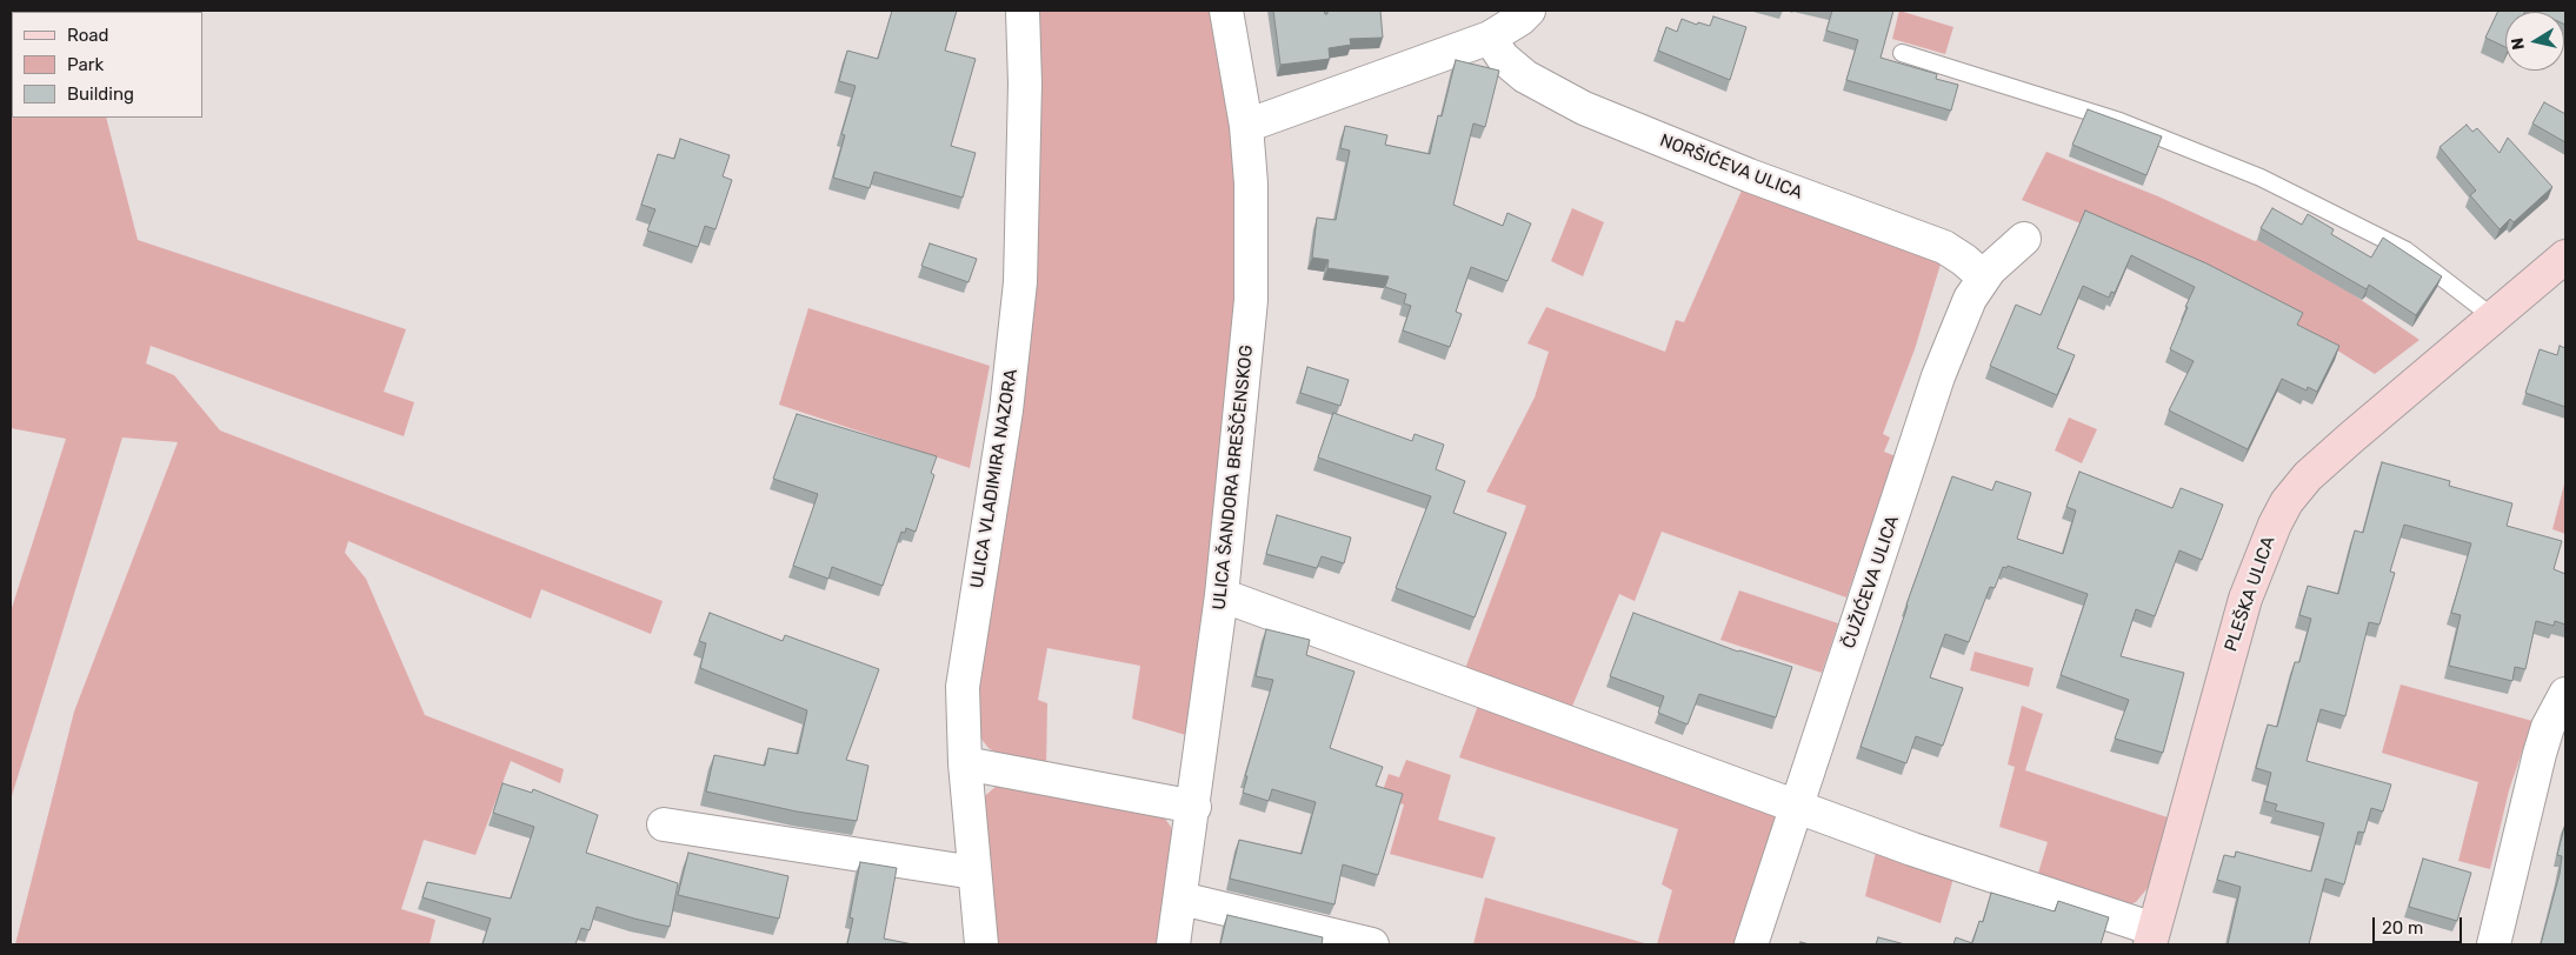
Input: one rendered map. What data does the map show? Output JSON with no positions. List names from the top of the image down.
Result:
{
  "streets": {
    "street": [
      "NORŠIĆEVA ULICA",
      "ULICA ŠANDORA BREŠČENSKOG",
      "ULICA VLADIMIRA NAZORA",
      "ČUŽIĆEVA ULICA",
      "PLEŠKA ULICA"
    ]
  },
  "crossings": [
    ["NORŠIĆEVA ULICA", "ČUŽIĆEVA ULICA"]
  ],
  "legend": ["Road", "Park", "Building"],
  "scale_bar": "20 m",
  "north": "left"
}
